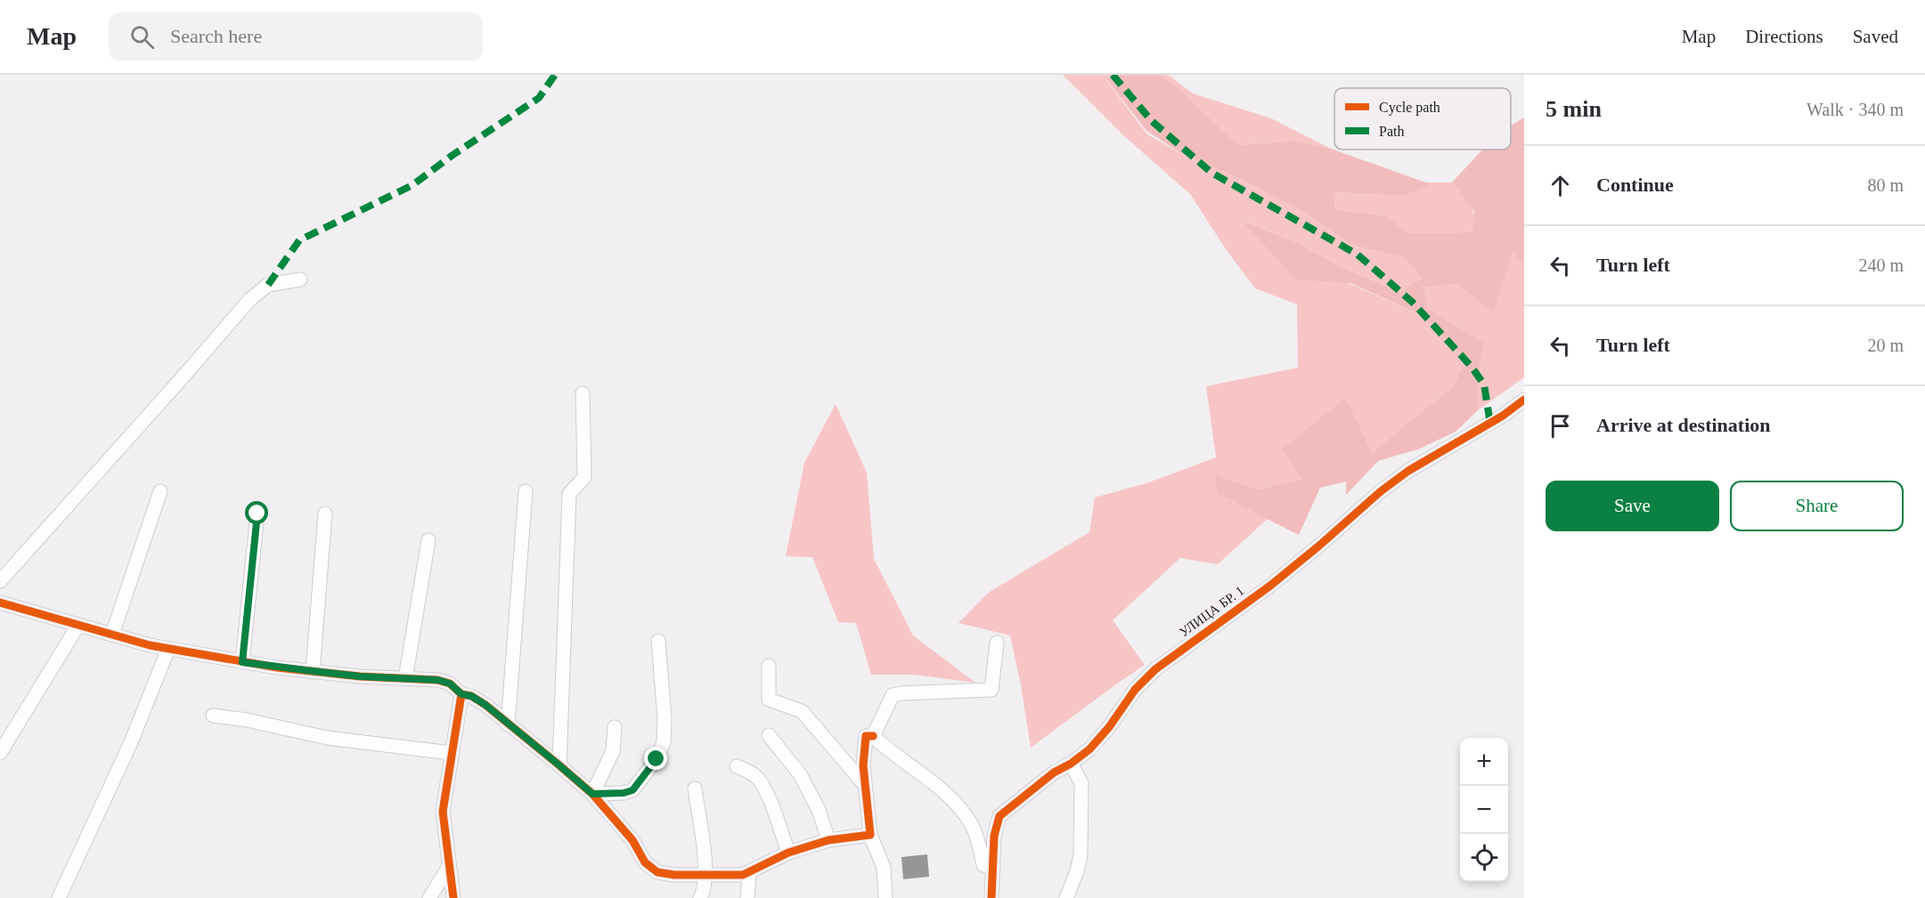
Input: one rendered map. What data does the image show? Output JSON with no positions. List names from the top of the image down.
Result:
{
  "streets": {
    "street": ["УЛИЦА БР. 1"]
  },
  "legend": ["Cycle path", "Path"],
  "page": {
    "header": "Map",
    "search": "Search here",
    "nav": ["Map", "Directions", "Saved"],
    "heading": ["5 min", "Walk · 340 m"],
    "list": [
      ["Continue", "80 m"],
      ["Turn left", "240 m"],
      ["Turn left", "20 m"],
      "Arrive at destination"
    ],
    "buttons": ["Save", "Share"],
    "map_buttons": ["+", "−"]
  }
}
